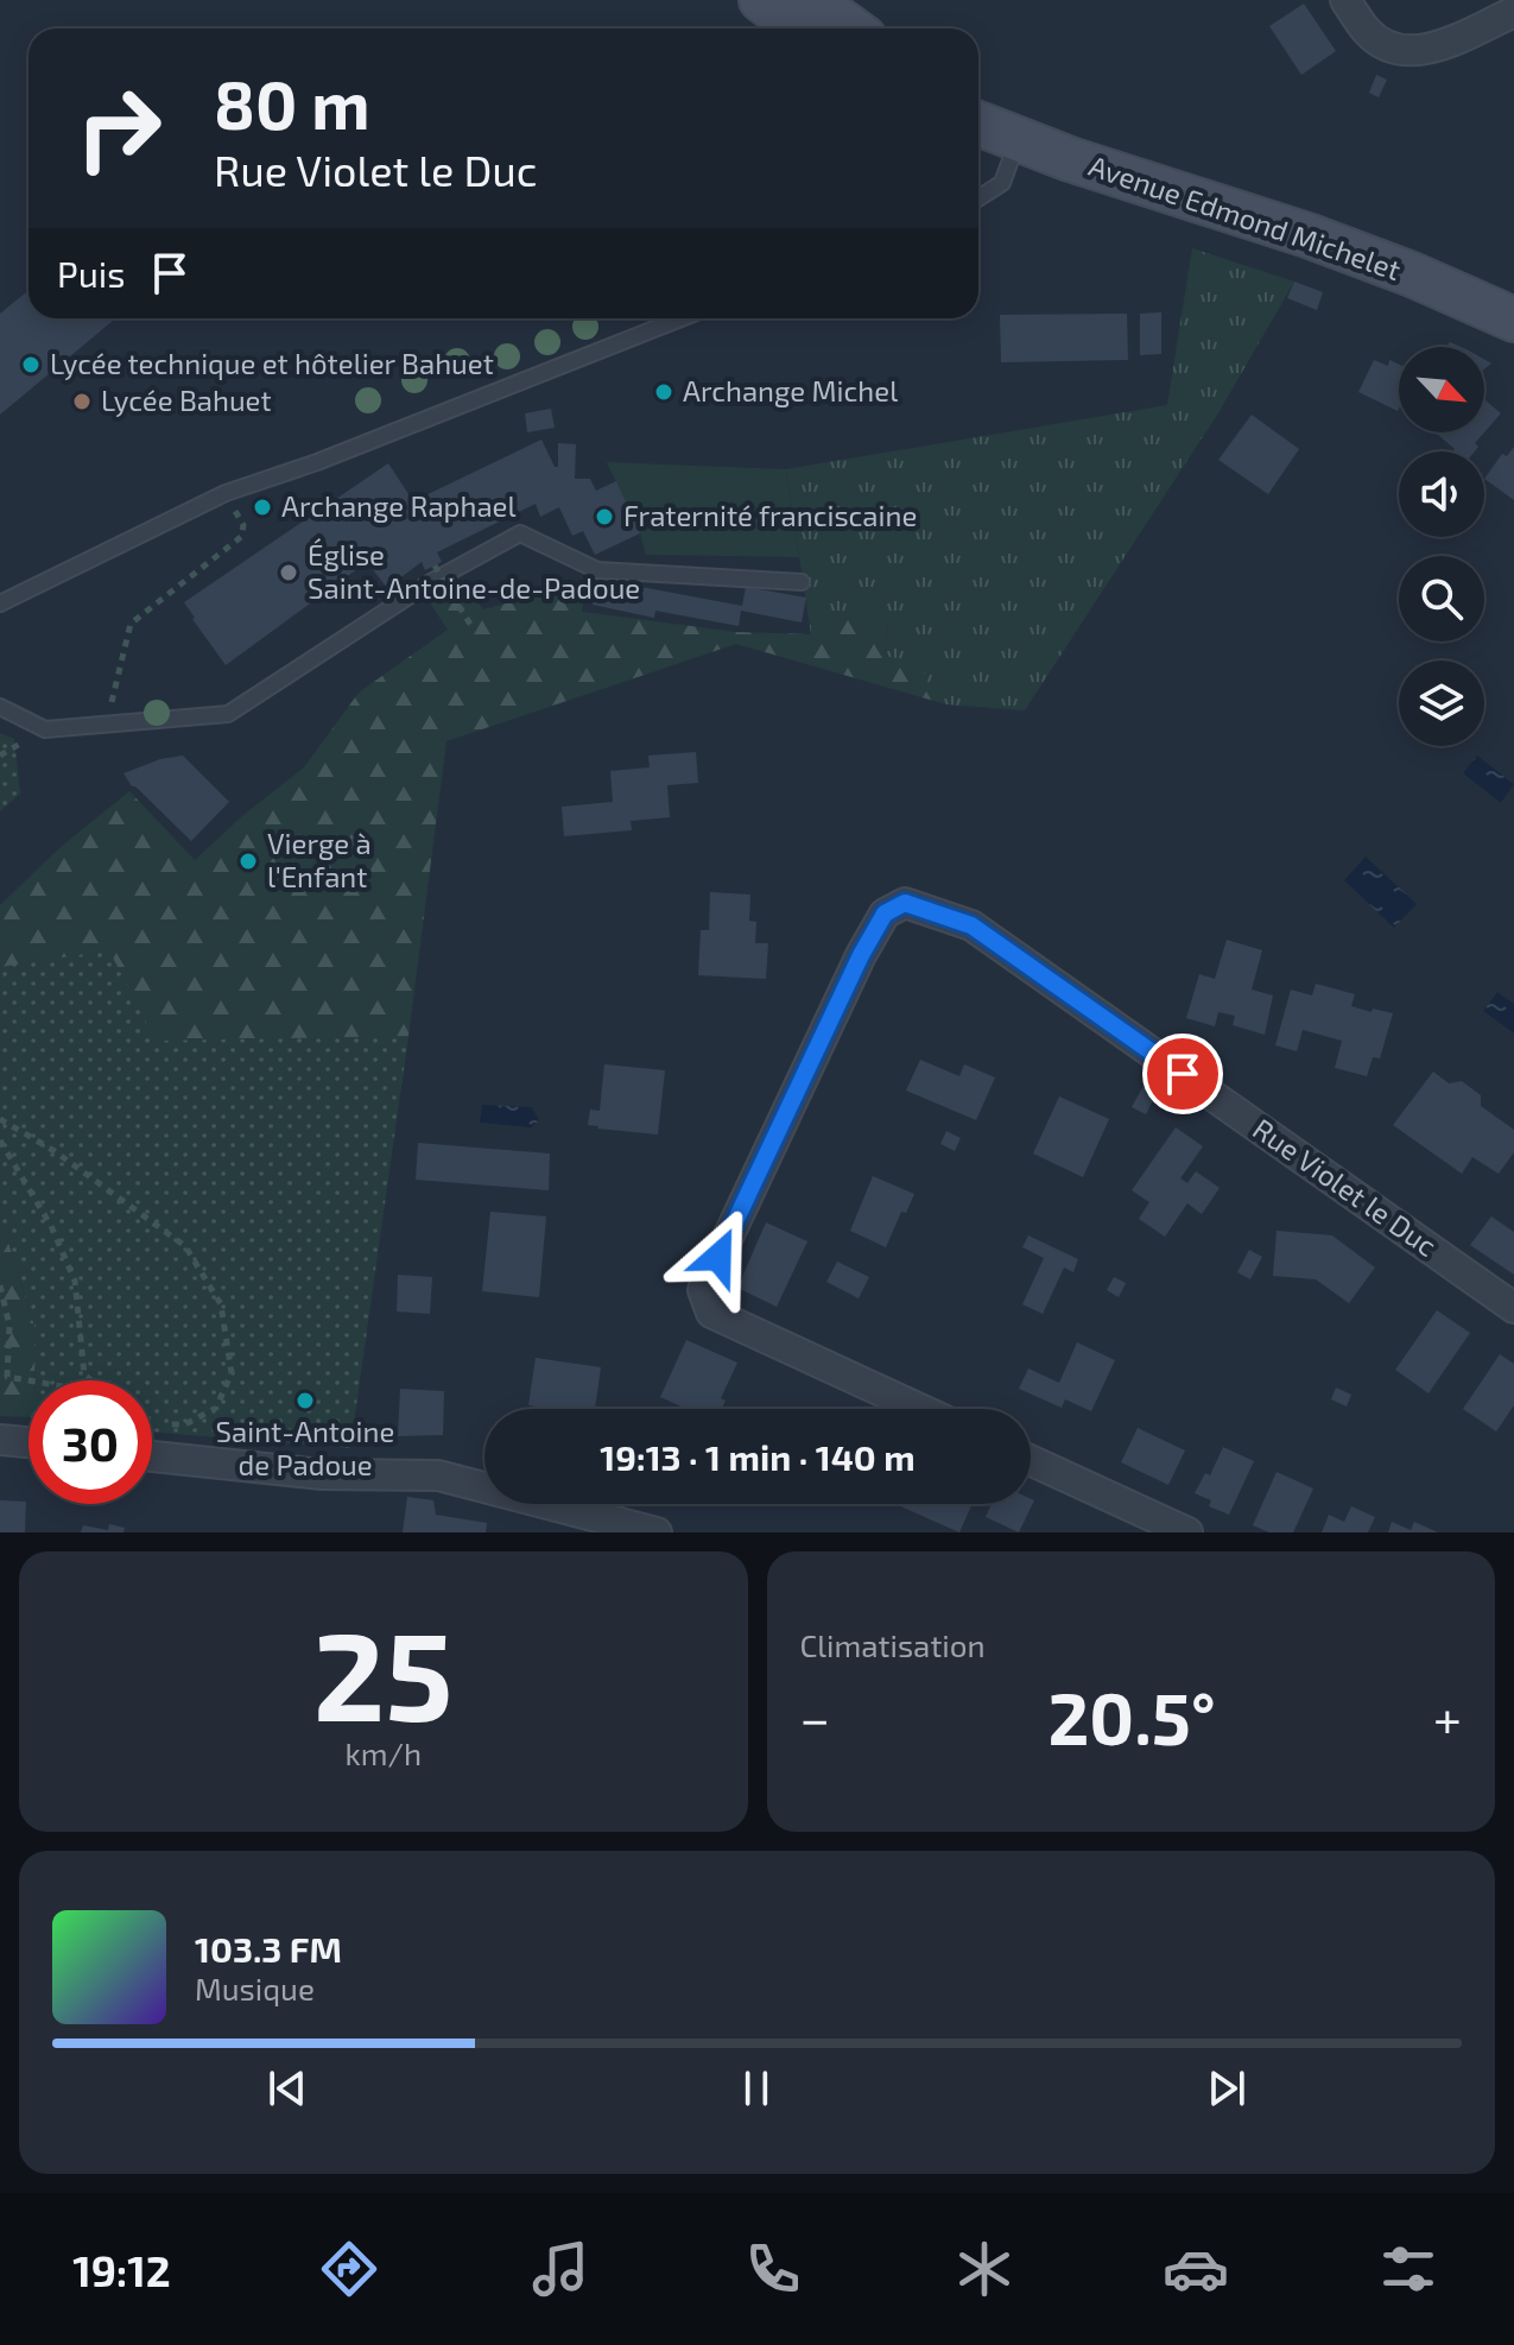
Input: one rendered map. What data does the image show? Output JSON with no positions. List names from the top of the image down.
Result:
{
  "streets": {
    "main road": ["Avenue Edmond Michelet"],
    "street": ["Rue Violet le Duc"]
  },
  "places": [
    "Lycée technique et hôtelier Bahuet",
    "Archange Michel",
    "Lycée Bahuet",
    "Archange Raphael",
    "Fraternité franciscaine",
    "Église Saint-Antoine-de-Padoue",
    "Vierge à l'Enfant",
    "Saint-Antoine de Padoue"
  ],
  "north": "bottom right",
  "page": {
    "turn": ["80 m", "Rue Violet le Duc"],
    "then": "Puis",
    "limit": "30",
    "trip": "19:13 · 1 min · 140 m",
    "tile": [
      ["25", "km/h"],
      "Climatisation"
    ],
    "heat": ["−", "20.5°", "+"],
    "song": ["103.3 FM", "Musique"],
    "tabs": "19:12"
  }
}
